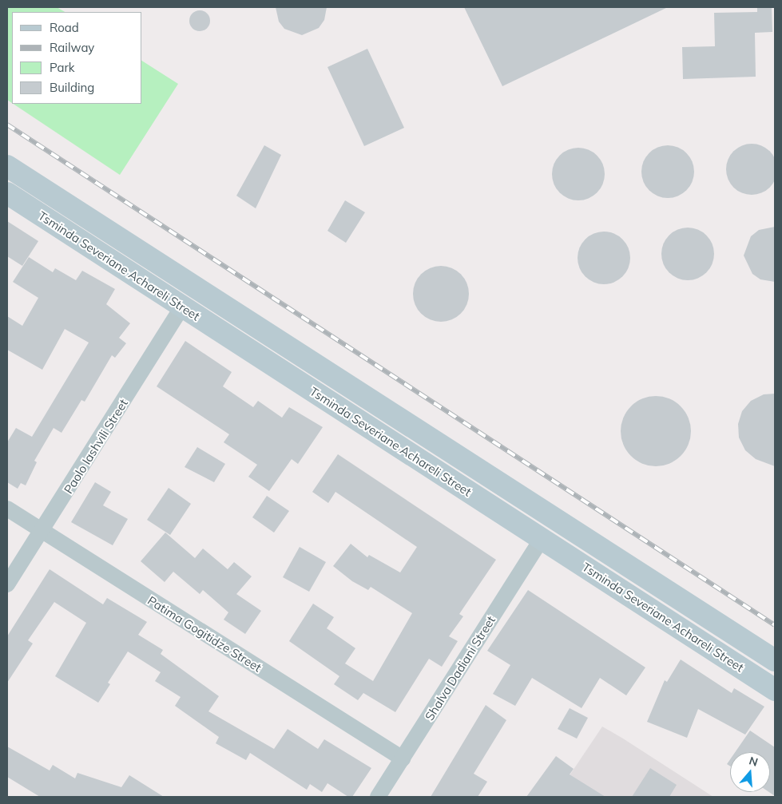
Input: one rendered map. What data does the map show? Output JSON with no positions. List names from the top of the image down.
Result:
{
  "streets": {
    "main road": ["Tsminda Severiane Achareli Street"],
    "street": ["Paolo Iashvili Street", "Patima Gogitidze Street", "Shalva Dadiani Street"]
  },
  "crossings": [
    ["Tsminda Severiane Achareli Street", "Paolo Iashvili Street"],
    ["Tsminda Severiane Achareli Street", "Shalva Dadiani Street"],
    ["Paolo Iashvili Street", "Patima Gogitidze Street"],
    ["Patima Gogitidze Street", "Shalva Dadiani Street"]
  ],
  "legend": [
    "Road",
    "Railway",
    "Park",
    "Building"
  ],
  "north": "top"
}
